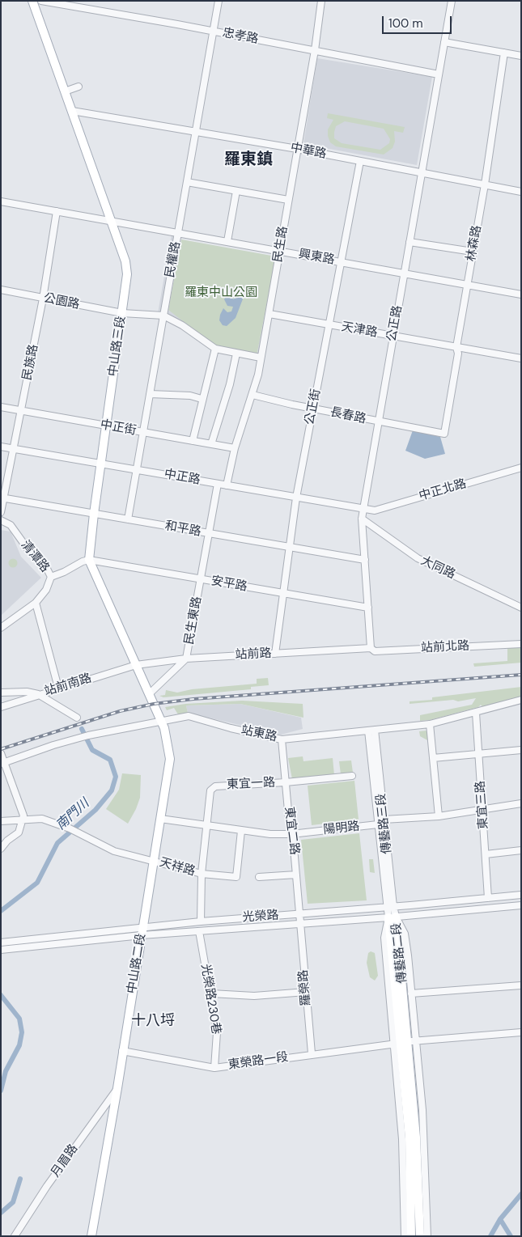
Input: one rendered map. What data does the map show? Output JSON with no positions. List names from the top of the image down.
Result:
{
  "streets": {
    "main road": ["中山路三段", "傳藝路二段", "中山路二段"],
    "street": [
      "忠孝路",
      "中華路",
      "林森路",
      "民生路",
      "興東路",
      "民權路",
      "公園路",
      "公正路",
      "天津路",
      "民族路",
      "公正街",
      "長春路",
      "中正街",
      "中正路",
      "中正北路",
      "和平路",
      "清潭路",
      "大同路",
      "安平路",
      "民生東路",
      "站前北路",
      "站前路",
      "站前南路",
      "站東路",
      "東宜一路",
      "東宜三路",
      "傳藝路三段",
      "陽明路",
      "東宜二路",
      "天祥路",
      "光榮路",
      "羅榮路",
      "光榮路230巷",
      "東榮路一段",
      "月眉路"
    ]
  },
  "crossings": [
    ["忠孝路", "民生路"],
    ["忠孝路", "民權路"],
    ["忠孝路", "公正路"],
    ["中華路", "林森路"],
    ["中華路", "民生路"],
    ["中華路", "民權路"],
    ["中華路", "公正路"],
    ["中華路", "中山路三段"],
    ["中華路", "公正街"],
    ["林森路", "興東路"],
    ["林森路", "天津路"],
    ["林森路", "長春路"],
    ["民生路", "興東路"],
    ["民生路", "天津路"],
    ["民生路", "長春路"],
    ["民生路", "中正街"],
    ["民生路", "中正路"],
    ["興東路", "民權路"],
    ["興東路", "公正路"],
    ["興東路", "中山路三段"],
    ["興東路", "民族路"],
    ["興東路", "公正街"],
    ["民權路", "公園路"],
    ["民權路", "中正街"],
    ["民權路", "中正路"],
    ["民權路", "和平路"],
    ["公園路", "中山路三段"],
    ["公園路", "民族路"],
    ["公正路", "天津路"],
    ["公正路", "長春路"],
    ["公正路", "中正路"],
    ["公正路", "中正北路"],
    ["公正路", "和平路"],
    ["公正路", "大同路"],
    ["公正路", "安平路"],
    ["公正路", "站前北路"],
    ["公正路", "站前路"],
    ["天津路", "公正街"],
    ["中山路三段", "中正街"],
    ["中山路三段", "中正路"],
    ["中山路三段", "和平路"],
    ["中山路三段", "安平路"],
    ["民族路", "中正街"],
    ["民族路", "中正路"],
    ["民族路", "和平路"],
    ["公正街", "長春路"],
    ["公正街", "中正路"],
    ["公正街", "和平路"],
    ["公正街", "安平路"],
    ["公正街", "站前路"],
    ["中正路", "中正北路"],
    ["中正路", "民生東路"],
    ["和平路", "民生東路"],
    ["安平路", "民生東路"],
    ["民生東路", "站前路"],
    ["民生東路", "中山路二段"],
    ["站前北路", "站前路"],
    ["站前路", "站前南路"],
    ["站東路", "東宜三路"],
    ["站東路", "傳藝路三段"],
    ["站東路", "東宜二路"],
    ["站東路", "中山路二段"],
    ["東宜一路", "陽明路"],
    ["東宜一路", "東宜二路"],
    ["東宜一路", "天祥路"],
    ["東宜一路", "光榮路"],
    ["東宜三路", "光榮路"],
    ["傳藝路三段", "陽明路"],
    ["傳藝路三段", "光榮路"],
    ["傳藝路三段", "傳藝路二段"],
    ["陽明路", "東宜二路"],
    ["陽明路", "天祥路"],
    ["陽明路", "中山路二段"],
    ["東宜二路", "光榮路"],
    ["東宜二路", "羅榮路"],
    ["天祥路", "中山路二段"],
    ["光榮路", "傳藝路二段"],
    ["光榮路", "中山路二段"],
    ["光榮路", "羅榮路"],
    ["光榮路", "光榮路230巷"],
    ["傳藝路二段", "東榮路一段"],
    ["中山路二段", "東榮路一段"],
    ["中山路二段", "月眉路"],
    ["羅榮路", "東榮路一段"],
    ["光榮路230巷", "東榮路一段"]
  ],
  "districts": ["羅東鎮", "十八埒"],
  "water": ["南門川"],
  "parks": ["羅東中山公園"],
  "scale_bar": "100 m"
}
